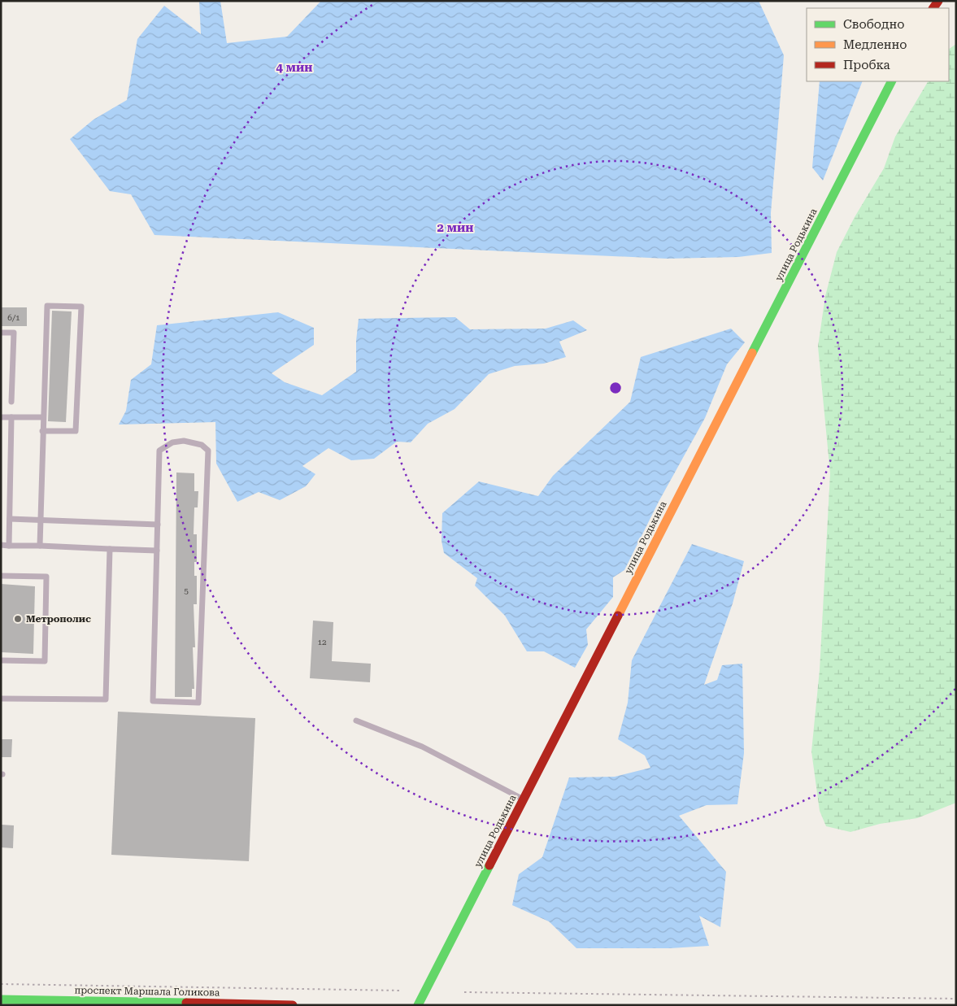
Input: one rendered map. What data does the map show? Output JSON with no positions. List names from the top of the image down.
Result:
{
  "streets": {
    "main road": ["улица Родькина", "проспект Маршала Голикова"]
  },
  "places": ["Метрополис"],
  "house_numbers": ["6/1", "5", "12"],
  "legend": ["Свободно", "Медленно", "Пробка"],
  "rings": ["4 мин", "2 мин"]
}
